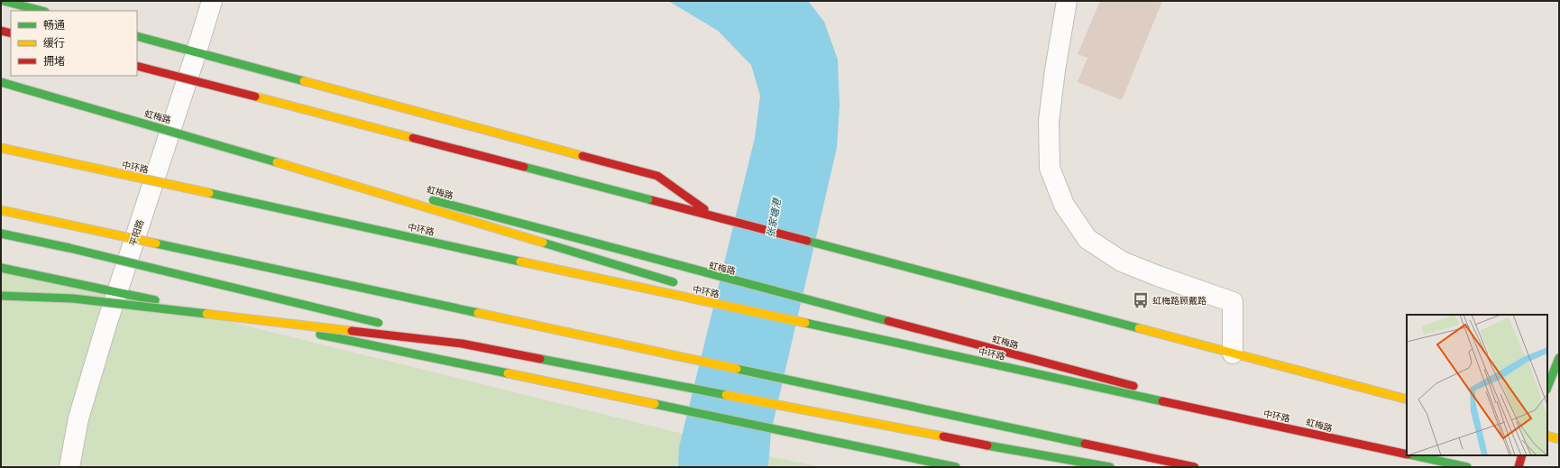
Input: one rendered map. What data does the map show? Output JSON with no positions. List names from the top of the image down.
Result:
{
  "streets": {
    "main road": ["虹梅路", "中环路"],
    "street": ["平阳路"]
  },
  "water": ["张家塘港"],
  "places": {
    "bus stop": ["虹梅路顾戴路"]
  },
  "legend": ["畅通", "缓行", "拥堵"]
}
